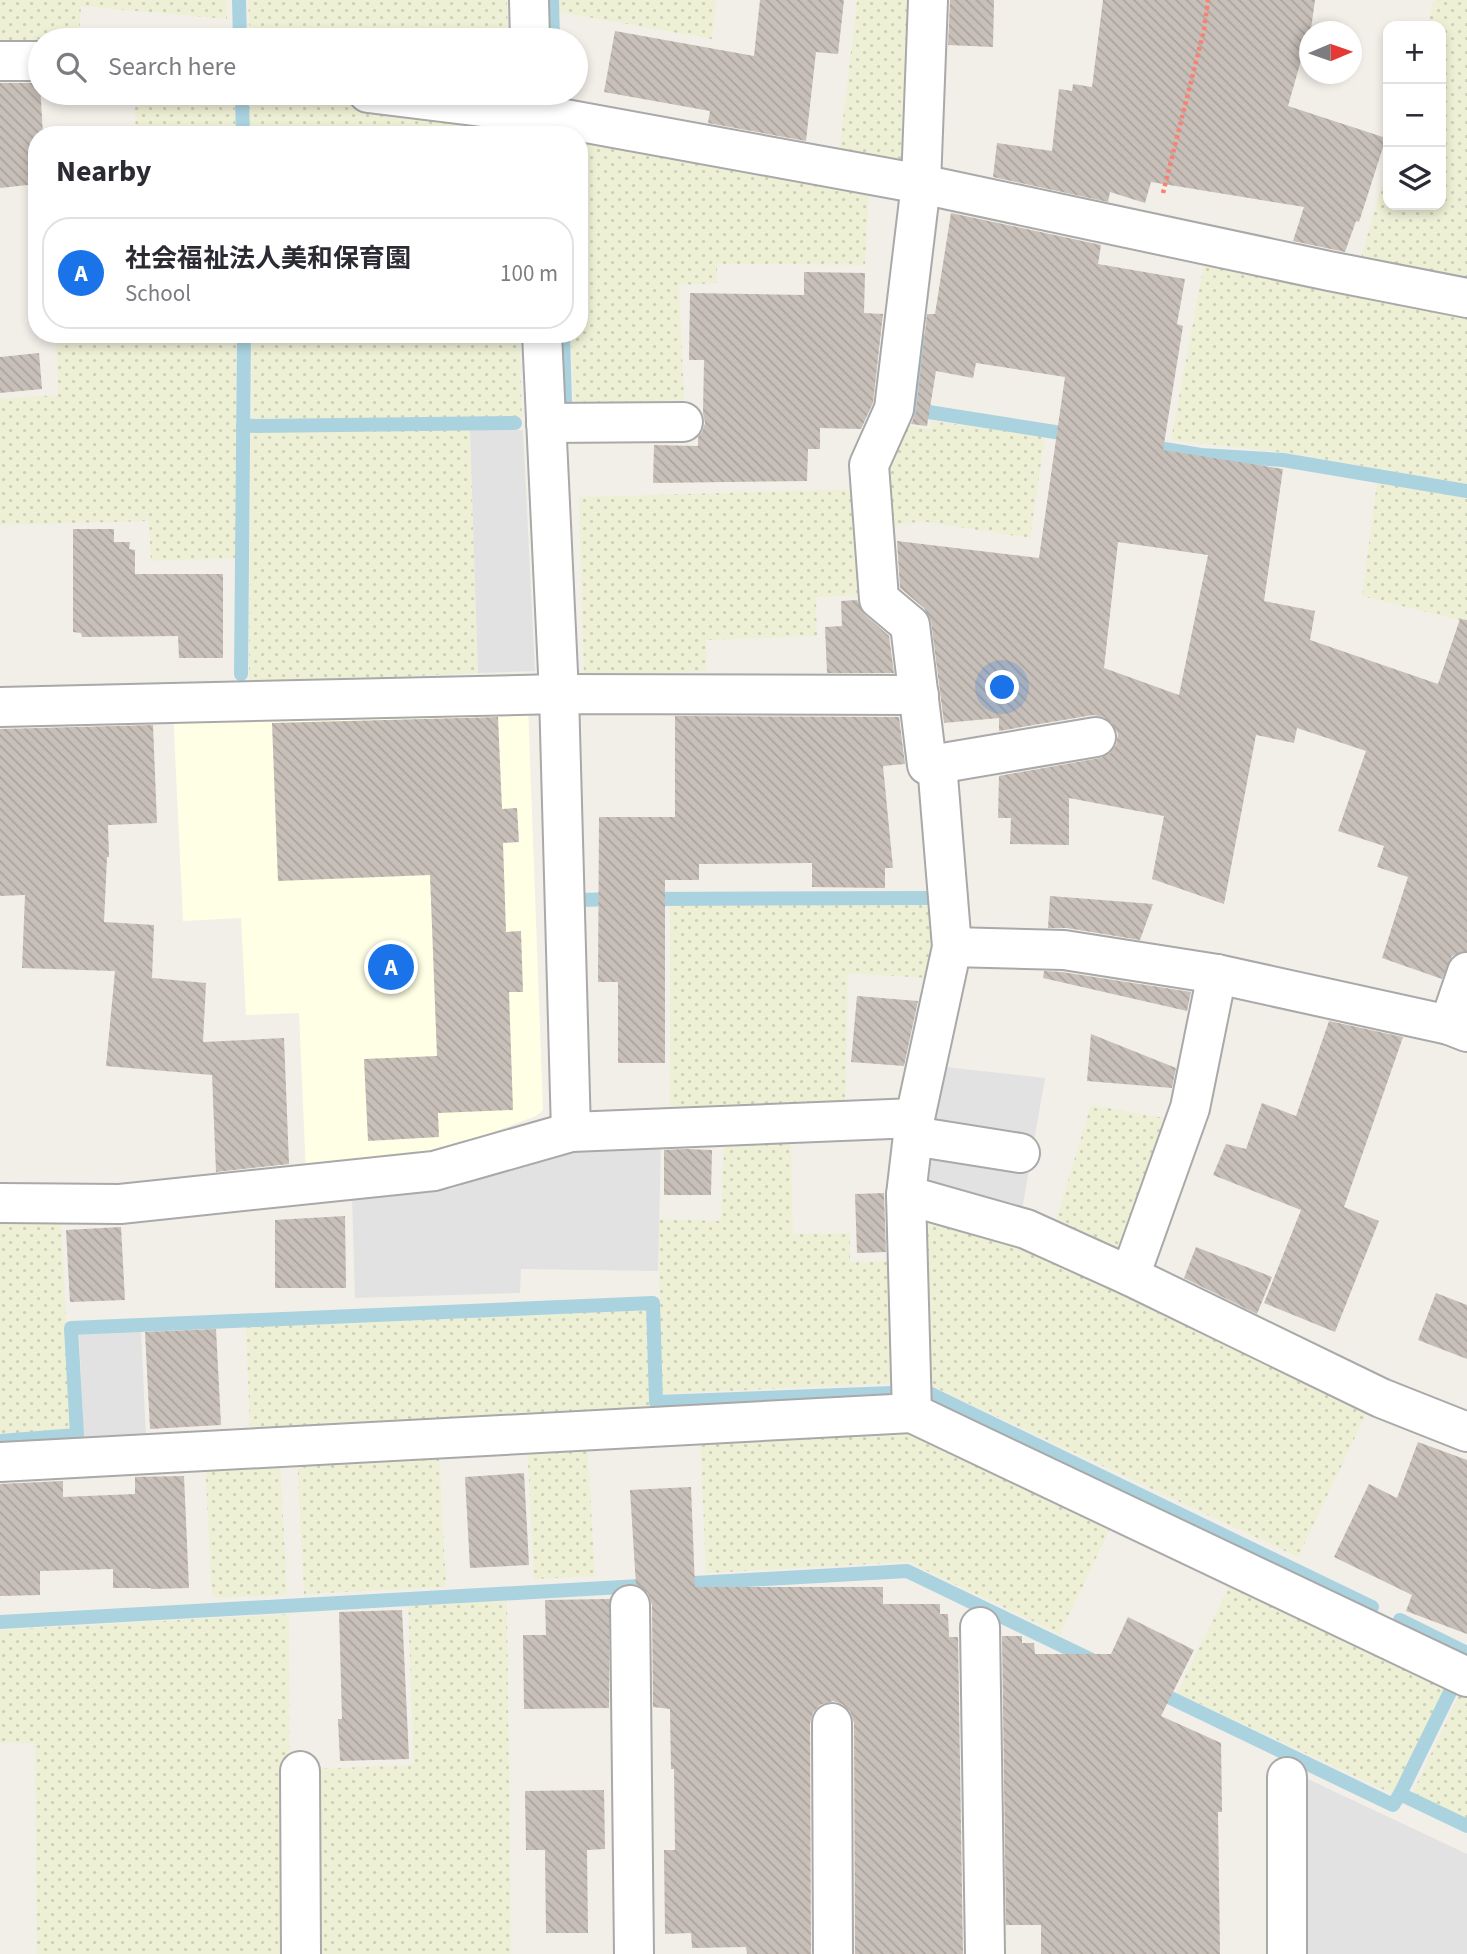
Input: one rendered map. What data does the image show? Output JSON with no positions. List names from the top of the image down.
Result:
{
  "north": "right",
  "page": {
    "map_buttons": ["+", "−"],
    "search": "Search here",
    "heading": "Nearby",
    "list": [
      {
        "mark": "A",
        "name": "社会福祉法人美和保育園",
        "note": "School",
        "value": "100 m"
      }
    ],
    "pins": "A"
  }
}
